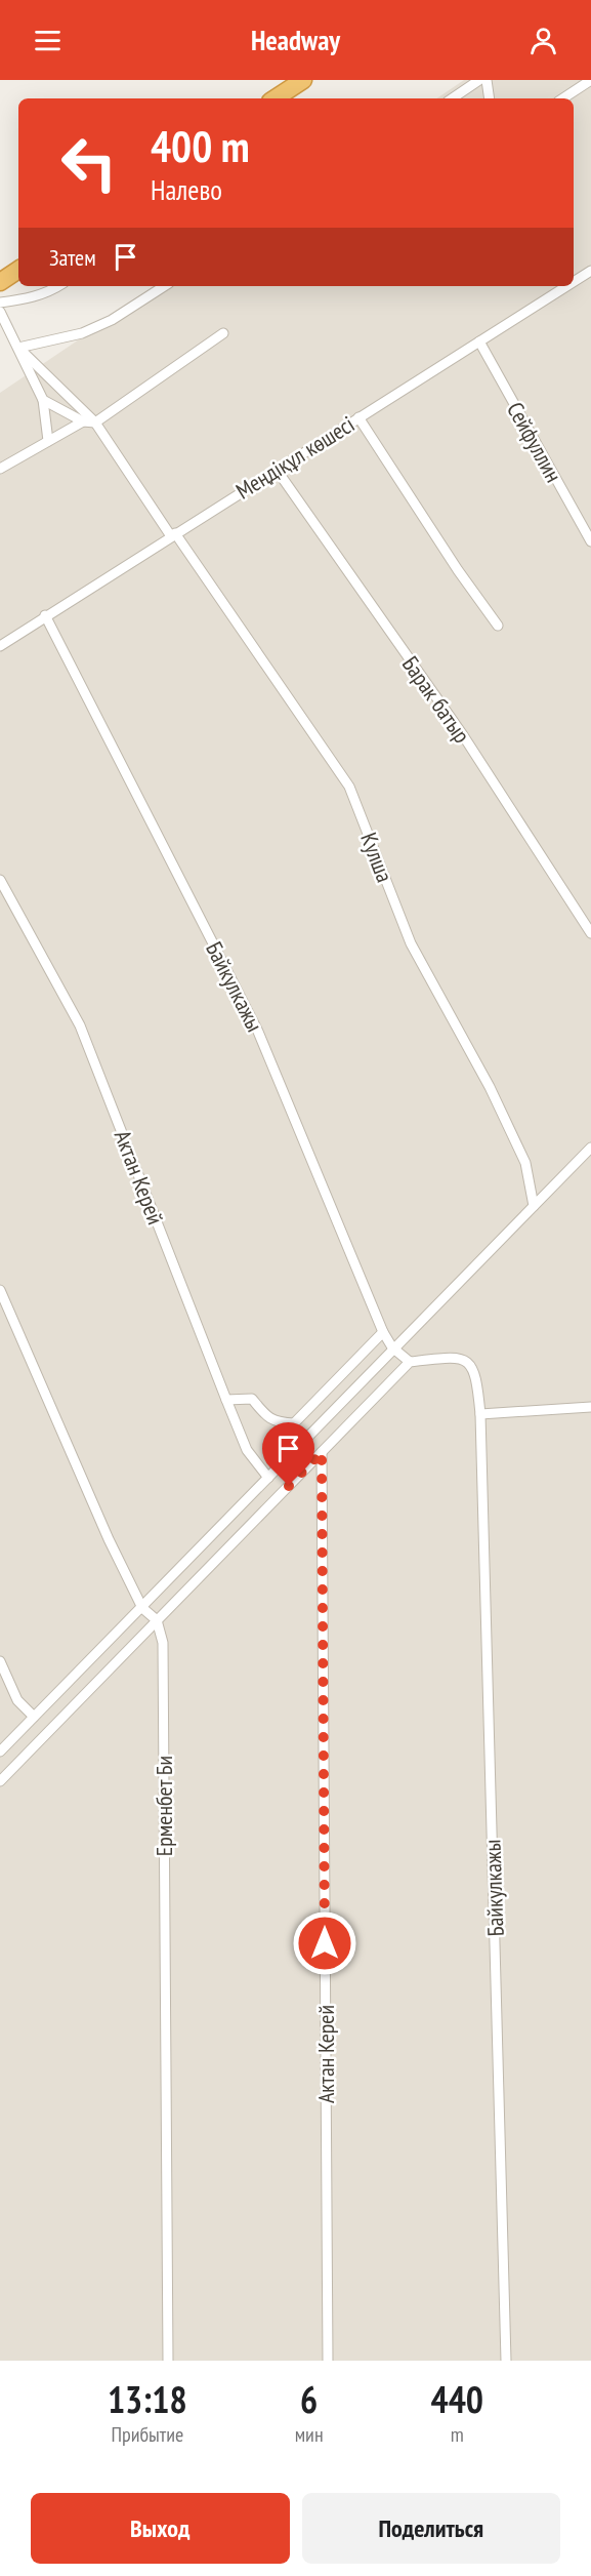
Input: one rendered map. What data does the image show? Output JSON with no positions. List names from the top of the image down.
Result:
{
  "streets": {
    "street": [
      "Сейфуллин",
      "Меңдіқұл көшесі",
      "Барак батыр",
      "Кулша",
      "Байкулкажы",
      "Актан Керей",
      "Ерменбет Би"
    ]
  },
  "crossings": [
    ["Сейфуллин", "Меңдіқұл көшесі"],
    ["Меңдіқұл көшесі", "Барак батыр"],
    ["Меңдіқұл көшесі", "Кулша"],
    ["Меңдіқұл көшесі", "Байкулкажы"]
  ],
  "page": {
    "header": "Headway",
    "turn": ["400 m", "Налево"],
    "then": "Затем",
    "eta": [
      "13:18",
      "Прибытие",
      "6",
      "мин",
      "440",
      "m"
    ],
    "buttons": ["Выход", "Поделиться"]
  }
}
